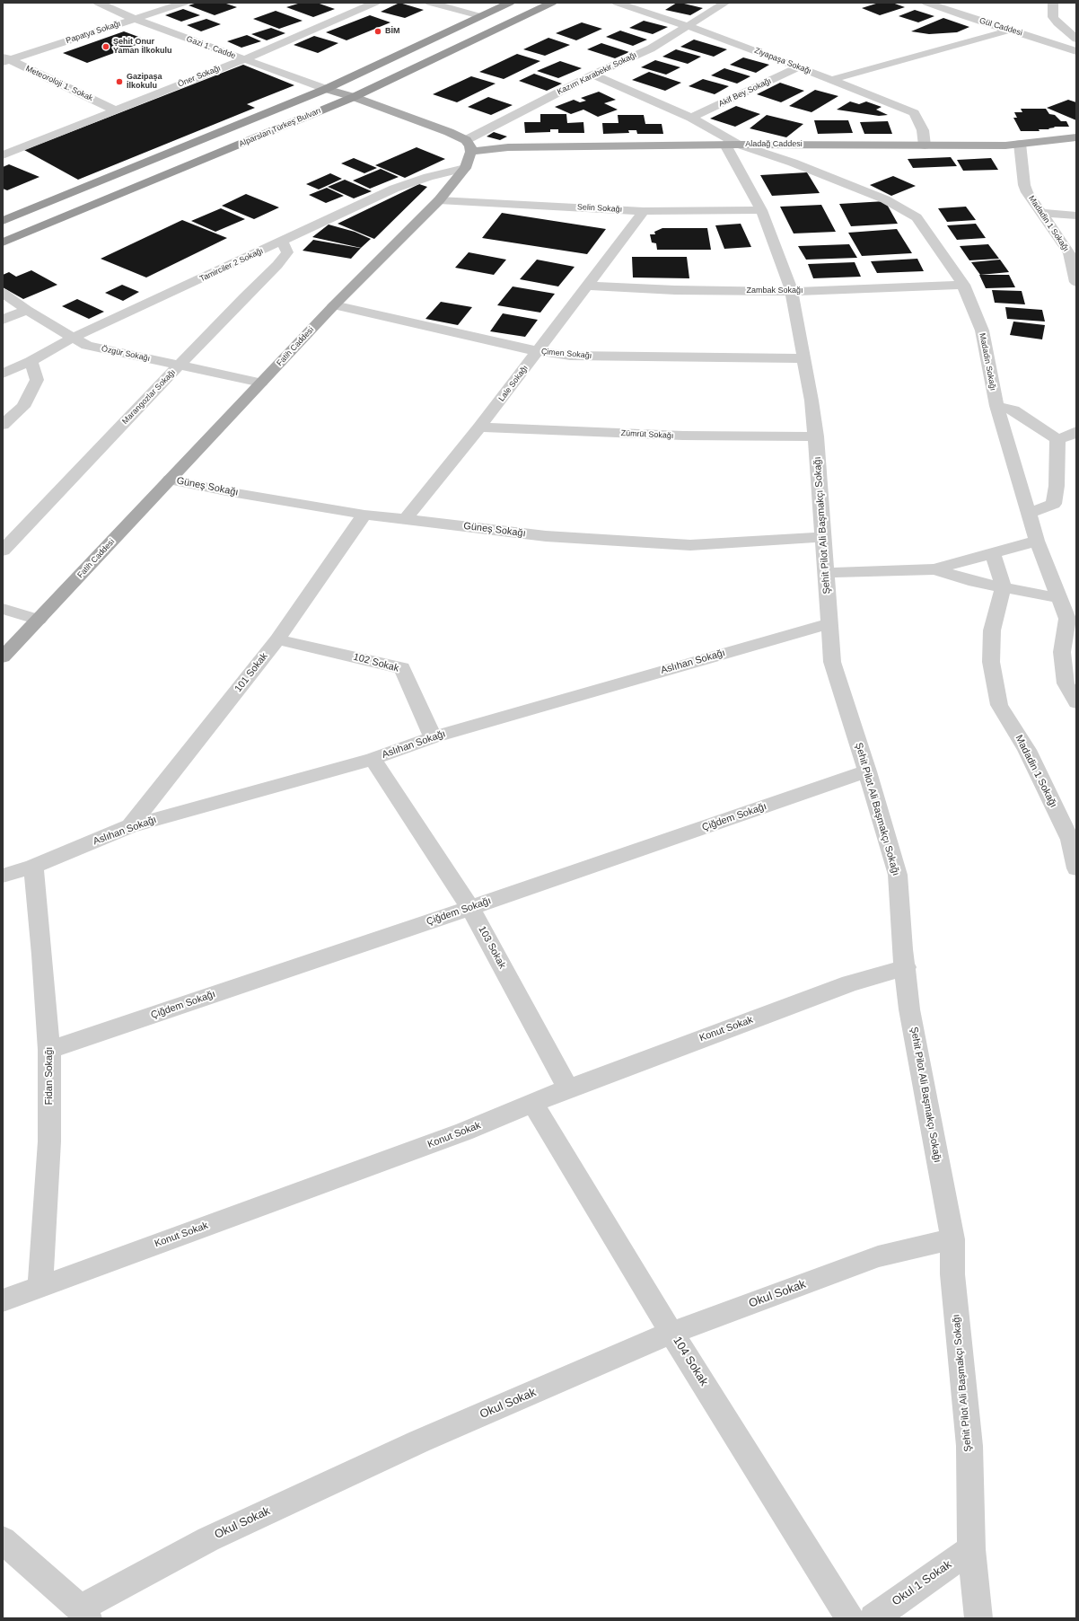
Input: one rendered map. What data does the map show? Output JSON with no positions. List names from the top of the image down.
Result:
{
  "streets": {
    "highway": ["Alparslan Türkeş Bulvarı"],
    "main road": ["Aladağ Caddesi", "Fatih Caddesi"],
    "street": [
      "Gül Caddesi",
      "Papatya Sokağı",
      "Gazi 1. Cadde",
      "Ziyapaşa Sokağı",
      "Kazım Karabekir Sokağı",
      "Öner Sokağı",
      "Meteoroloji 1. Sokak",
      "Akif Bey Sokağı",
      "Selin Sokağı",
      "Madadin 1 Sokağı",
      "Tamirciler 2 Sokağı",
      "Zambak Sokağı",
      "Özgür Sokağı",
      "Çimen Sokağı",
      "Madadin Sokağı",
      "Lale Sokağı",
      "Marangozlar Sokağı",
      "Zümrüt Sokağı",
      "Güneş Sokağı",
      "Şehit Pilot Ali Başmakçı Sokağı",
      "Aslıhan Sokağı",
      "102 Sokak",
      "101 Sokak",
      "Çiğdem Sokağı",
      "103 Sokak",
      "Konut Sokak",
      "Fidan Sokağı",
      "Okul Sokak",
      "104 Sokak",
      "Okul 1 Sokak"
    ]
  },
  "crossings": [
    ["Papatya Sokağı", "Gazi 1. Cadde"],
    ["Papatya Sokağı", "Meteoroloji 1. Sokak"],
    ["Gazi 1. Cadde", "Öner Sokağı"],
    ["Gazi 1. Cadde", "Alparslan Türkeş Bulvarı"],
    ["Ziyapaşa Sokağı", "Kazım Karabekir Sokağı"],
    ["Ziyapaşa Sokağı", "Akif Bey Sokağı"],
    ["Ziyapaşa Sokağı", "Aladağ Caddesi"],
    ["Kazım Karabekir Sokağı", "Aladağ Caddesi"],
    ["Kazım Karabekir Sokağı", "Fatih Caddesi"],
    ["Öner Sokağı", "Meteoroloji 1. Sokak"],
    ["Aladağ Caddesi", "Madadin 1 Sokağı"],
    ["Aladağ Caddesi", "Fatih Caddesi"],
    ["Aladağ Caddesi", "Madadin Sokağı"],
    ["Aladağ Caddesi", "Şehit Pilot Ali Başmakçı Sokağı"],
    ["Selin Sokağı", "Fatih Caddesi"],
    ["Selin Sokağı", "Lale Sokağı"],
    ["Selin Sokağı", "Şehit Pilot Ali Başmakçı Sokağı"],
    ["Tamirciler 2 Sokağı", "Fatih Caddesi"],
    ["Tamirciler 2 Sokağı", "Özgür Sokağı"],
    ["Tamirciler 2 Sokağı", "Marangozlar Sokağı"],
    ["Zambak Sokağı", "Madadin Sokağı"],
    ["Zambak Sokağı", "Lale Sokağı"],
    ["Zambak Sokağı", "Şehit Pilot Ali Başmakçı Sokağı"],
    ["Fatih Caddesi", "Özgür Sokağı"],
    ["Fatih Caddesi", "Çimen Sokağı"],
    ["Fatih Caddesi", "Güneş Sokağı"],
    ["Özgür Sokağı", "Marangozlar Sokağı"],
    ["Çimen Sokağı", "Lale Sokağı"],
    ["Çimen Sokağı", "Şehit Pilot Ali Başmakçı Sokağı"],
    ["Madadin Sokağı", "Şehit Pilot Ali Başmakçı Sokağı"],
    ["Lale Sokağı", "Zümrüt Sokağı"],
    ["Lale Sokağı", "Güneş Sokağı"],
    ["Zümrüt Sokağı", "Şehit Pilot Ali Başmakçı Sokağı"],
    ["Güneş Sokağı", "Şehit Pilot Ali Başmakçı Sokağı"],
    ["Güneş Sokağı", "101 Sokak"],
    ["Şehit Pilot Ali Başmakçı Sokağı", "Aslıhan Sokağı"],
    ["Şehit Pilot Ali Başmakçı Sokağı", "Çiğdem Sokağı"],
    ["Şehit Pilot Ali Başmakçı Sokağı", "Konut Sokak"],
    ["Şehit Pilot Ali Başmakçı Sokağı", "Okul Sokak"],
    ["Şehit Pilot Ali Başmakçı Sokağı", "Okul 1 Sokak"],
    ["Aslıhan Sokağı", "102 Sokak"],
    ["Aslıhan Sokağı", "101 Sokak"],
    ["Aslıhan Sokağı", "103 Sokak"],
    ["Aslıhan Sokağı", "Fidan Sokağı"],
    ["102 Sokak", "101 Sokak"],
    ["Çiğdem Sokağı", "103 Sokak"],
    ["Çiğdem Sokağı", "Fidan Sokağı"],
    ["103 Sokak", "Konut Sokak"],
    ["Konut Sokak", "Fidan Sokağı"],
    ["Konut Sokak", "104 Sokak"],
    ["Okul Sokak", "104 Sokak"]
  ],
  "places": ["BİM", "Şehit Onur Yaman İlkokulu", "Gazipaşa İlkokulu"]
}
